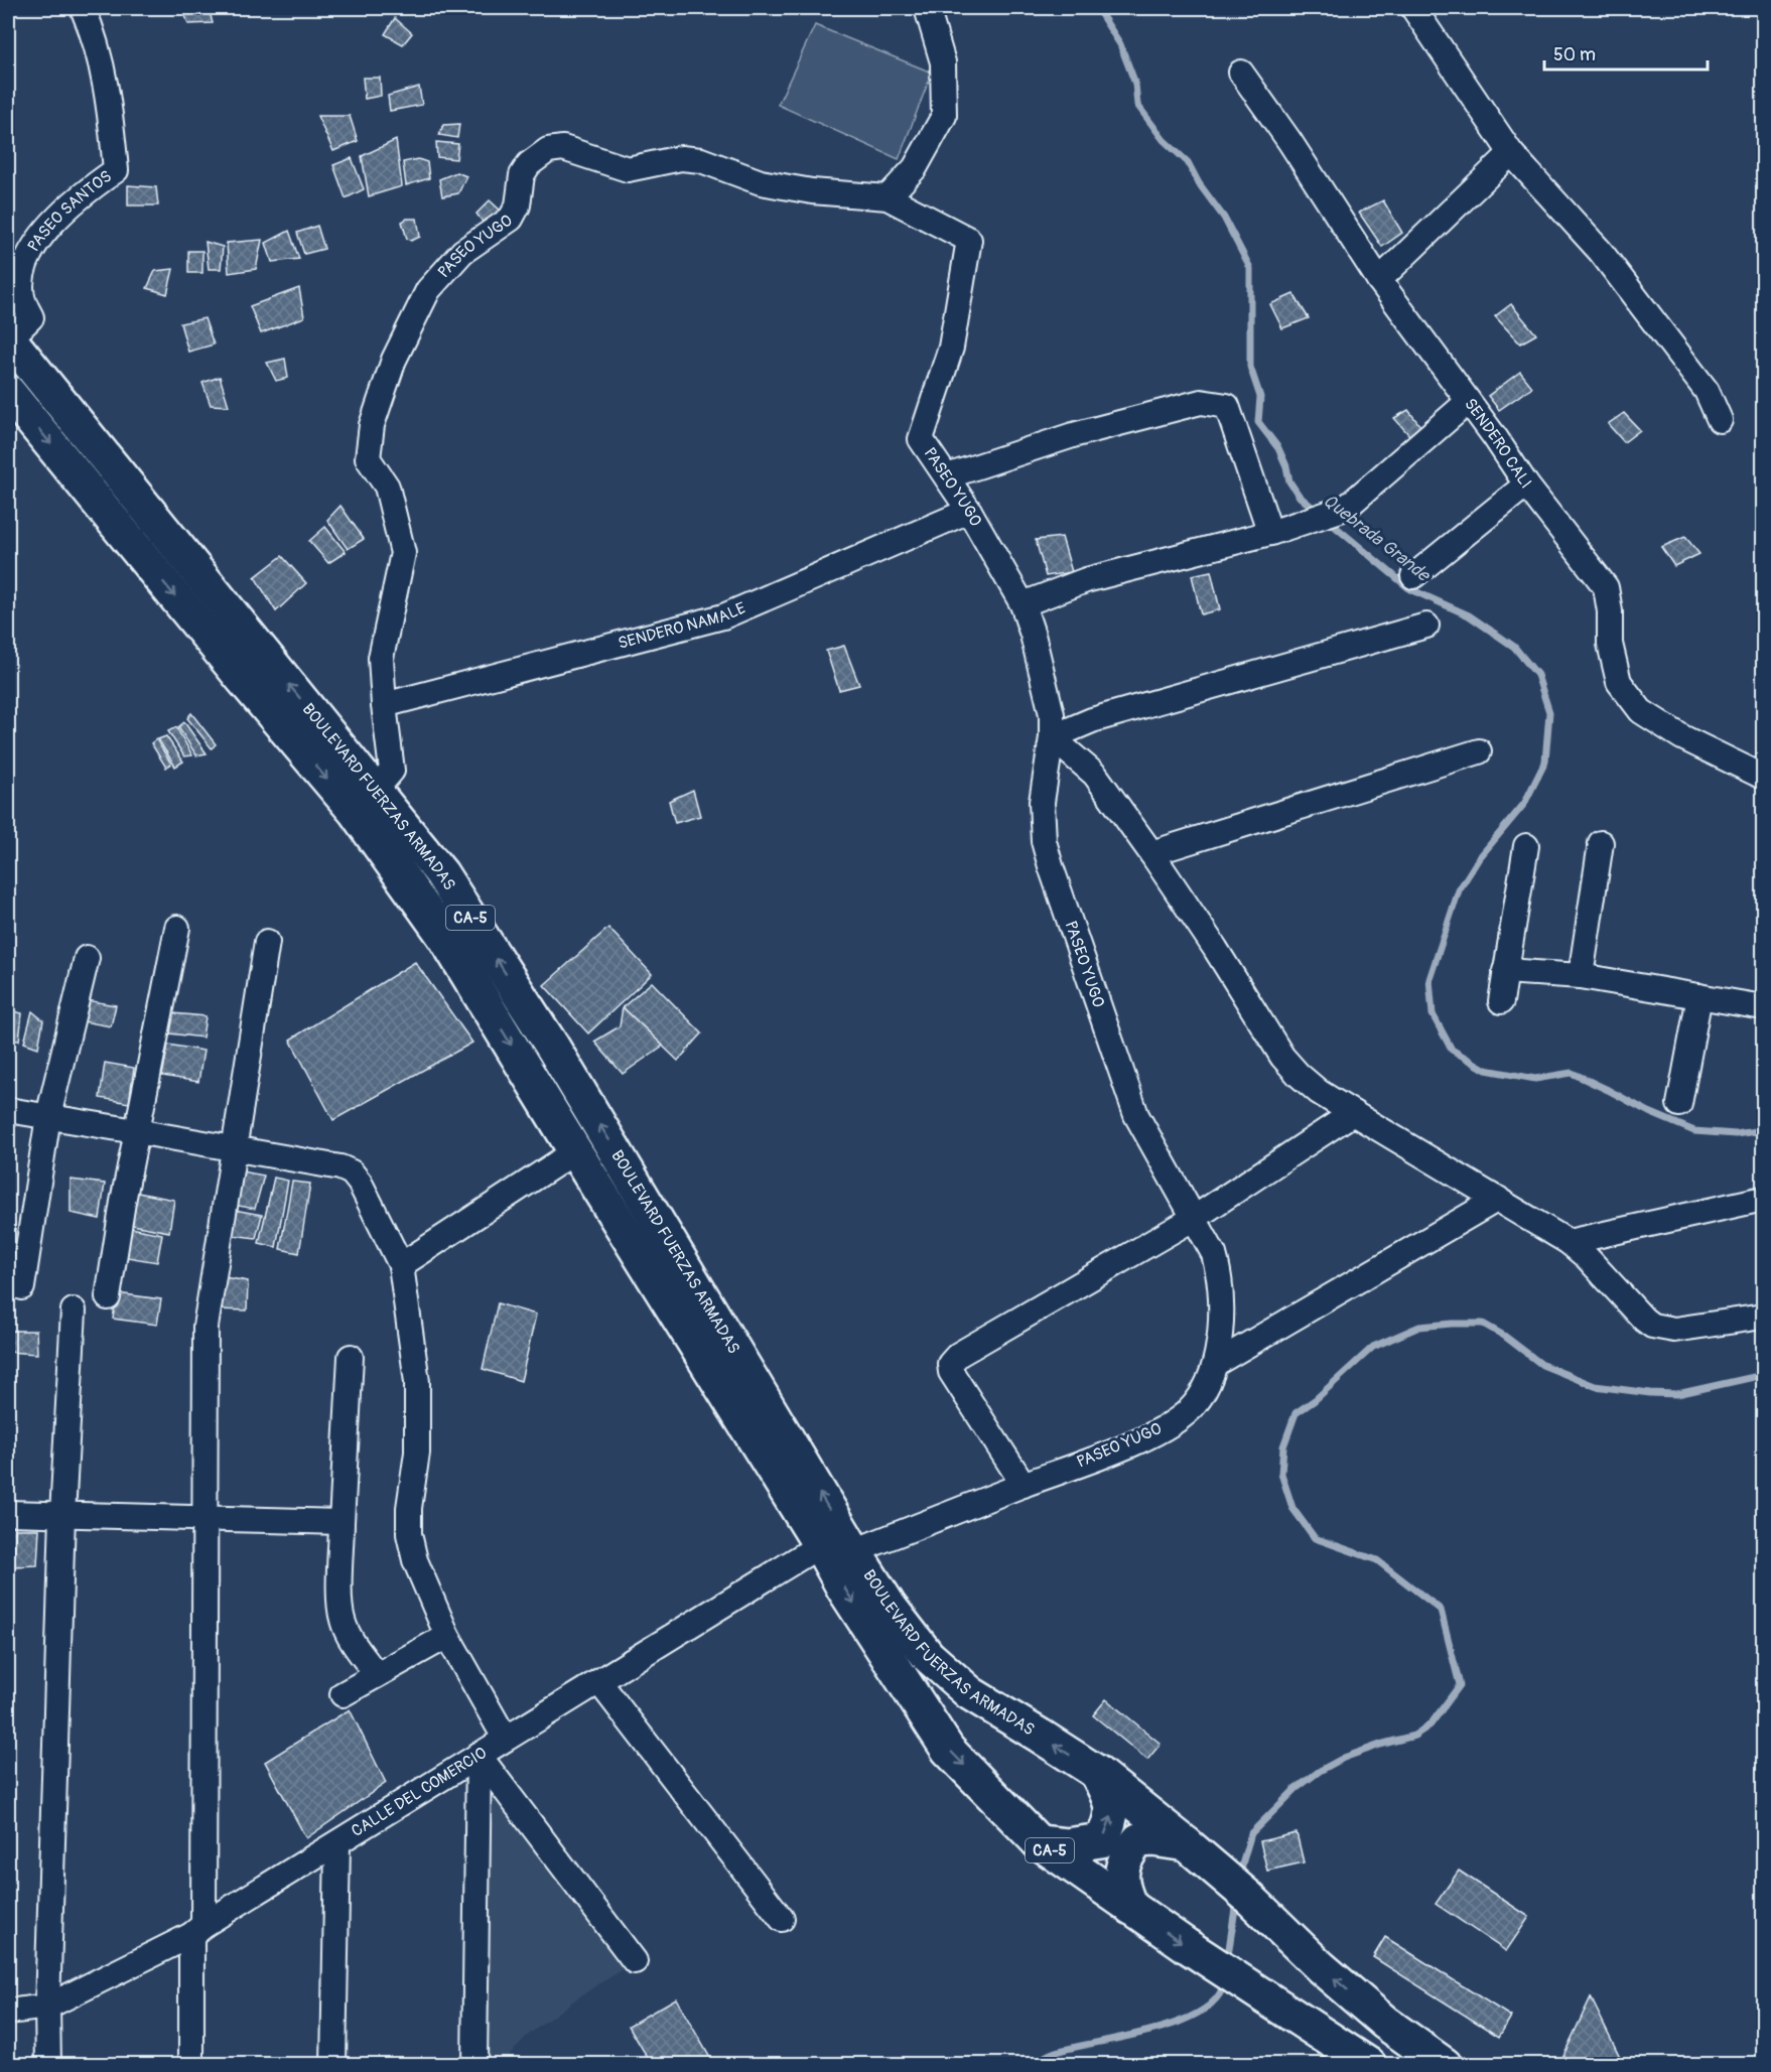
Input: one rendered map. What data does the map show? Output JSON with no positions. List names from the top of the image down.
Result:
{
  "streets": {
    "highway": ["BOULEVARD FUERZAS ARMADAS", "CA-5"],
    "street": [
      "PASEO SANTOS",
      "PASEO YUGO",
      "SENDERO CALI",
      "SENDERO NAMALE",
      "CALLE DEL COMERCIO"
    ]
  },
  "crossings": [
    ["PASEO SANTOS", "BOULEVARD FUERZAS ARMADAS"],
    ["PASEO YUGO", "SENDERO NAMALE"],
    ["PASEO YUGO", "BOULEVARD FUERZAS ARMADAS"],
    ["BOULEVARD FUERZAS ARMADAS", "CALLE DEL COMERCIO"]
  ],
  "water": ["Quebrada Grande"],
  "scale_bar": "50 m"
}
